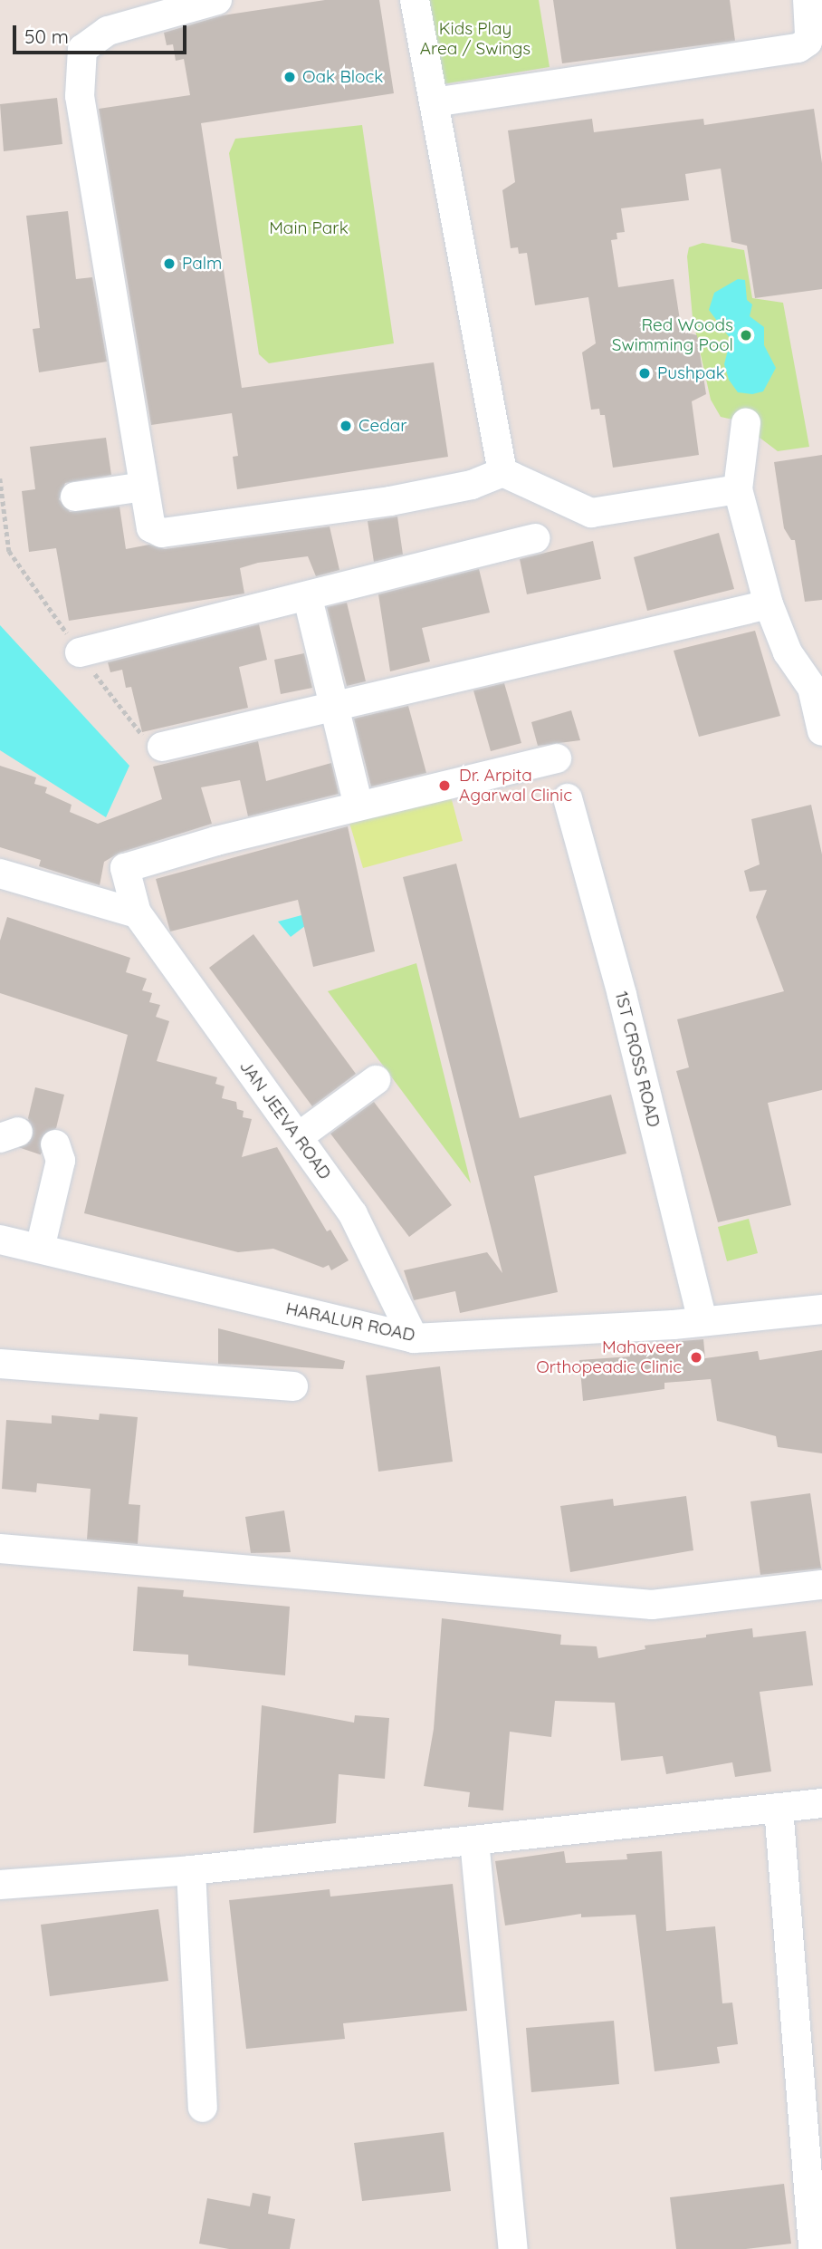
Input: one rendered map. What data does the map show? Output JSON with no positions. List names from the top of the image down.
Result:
{
  "streets": {
    "street": ["1ST CROSS ROAD", "JAN JEEVA ROAD", "HARALUR ROAD"]
  },
  "crossings": [
    ["1ST CROSS ROAD", "HARALUR ROAD"],
    ["JAN JEEVA ROAD", "HARALUR ROAD"]
  ],
  "parks": ["Kids Play Area / Swings", "Main Park"],
  "places": [
    "Oak Block",
    "Palm",
    "Red Woods Swimming Pool",
    "Pushpak",
    "Cedar",
    "Dr. Arpita Agarwal Clinic",
    "Mahaveer Orthopeadic Clinic"
  ],
  "scale_bar": "50 m"
}
